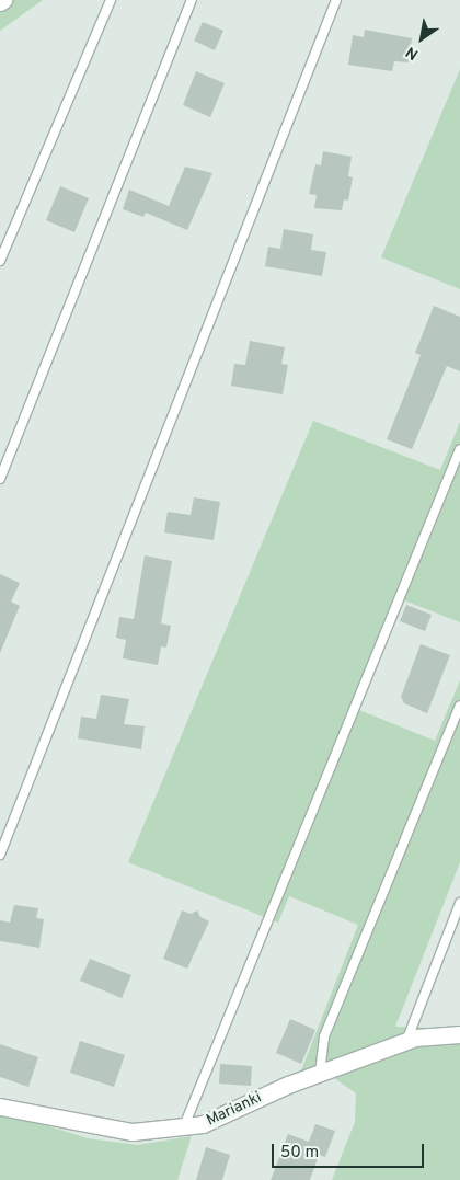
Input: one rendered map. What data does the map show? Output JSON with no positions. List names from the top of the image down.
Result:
{
  "streets": {
    "street": ["Marianki"]
  },
  "scale_bar": "50 m",
  "north": "bottom left"
}
